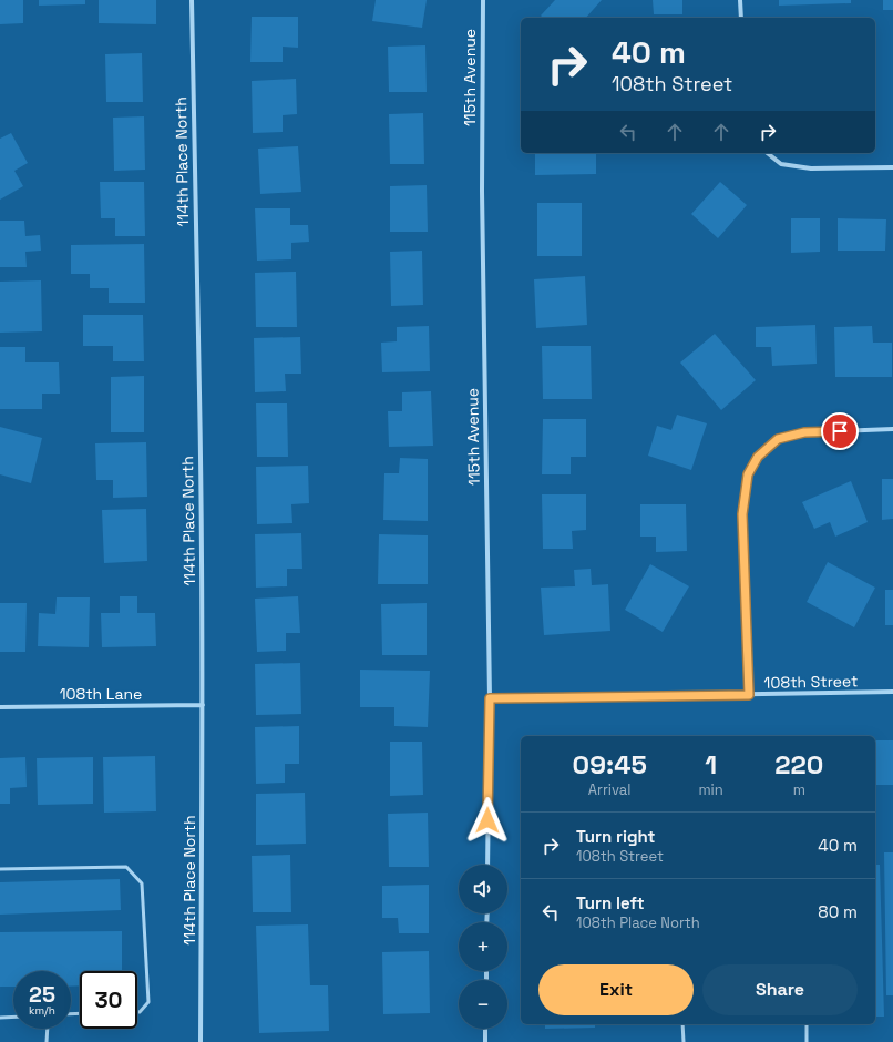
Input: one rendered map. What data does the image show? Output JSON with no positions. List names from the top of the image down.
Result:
{
  "streets": {
    "street": [
      "115th Avenue",
      "114th Place North",
      "108th Street",
      "108th Lane"
    ]
  },
  "crossings": [
    ["115th Avenue", "108th Street"],
    ["114th Place North", "108th Lane"]
  ],
  "page": {
    "turn": ["40 m", "108th Street"],
    "eta": [
      "09:45",
      "Arrival",
      "1",
      "min",
      "220",
      "m"
    ],
    "list": [
      {
        "name": "Turn right",
        "note": "108th Street",
        "value": "40 m"
      },
      {
        "name": "Turn left",
        "note": "108th Place North",
        "value": "80 m"
      }
    ],
    "map_buttons": ["+", "−"],
    "buttons": ["Exit", "Share"],
    "speed": "25 km/h",
    "limit": "30"
  }
}
